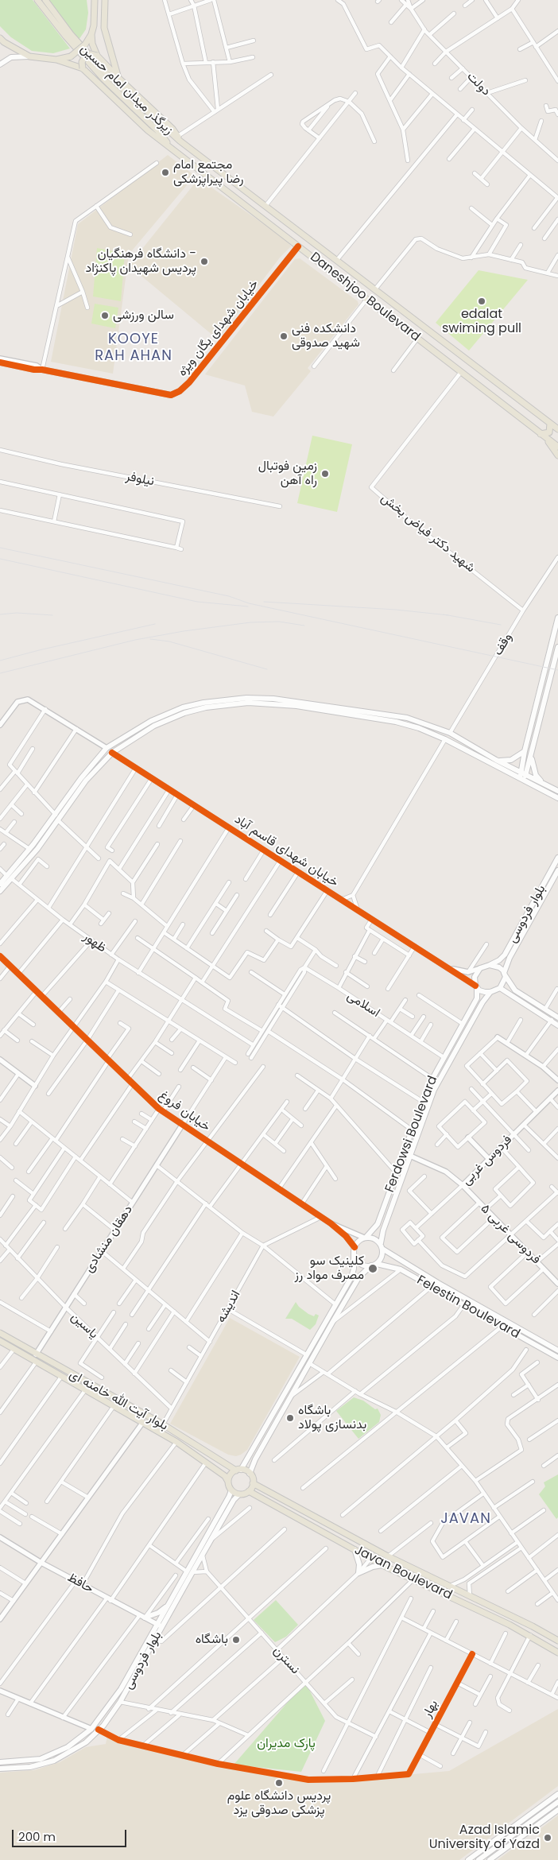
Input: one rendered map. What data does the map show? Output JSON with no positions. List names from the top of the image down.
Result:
{
  "streets": {
    "main road": [
      "زیرگذر میدان امام حسین",
      "Daneshjoo Boulevard",
      "بلوار فردوسی",
      "Ferdowsi Boulevard",
      "Felestin Boulevard",
      "بلوار آیت الله خامنه ای",
      "Javan Boulevard"
    ],
    "street": [
      "دولت",
      "خیابان شهدای یگان ویژه",
      "نیلوفر",
      "شهید دکتر فیاض بخش",
      "وقف",
      "خیابان شهدای قاسم آباد",
      "ظهور",
      "اسلامی",
      "خیابان فروغ",
      "فردوس غربی",
      "فردوسی غربی ۵",
      "دهقان منشادی",
      "اندیشه",
      "یاسین",
      "حافظ",
      "نسترن",
      "بهار"
    ]
  },
  "crossings": [
    ["زیرگذر میدان امام حسین", "Daneshjoo Boulevard"],
    ["Daneshjoo Boulevard", "خیابان شهدای یگان ویژه"],
    ["Daneshjoo Boulevard", "شهید دکتر فیاض بخش"],
    ["شهید دکتر فیاض بخش", "وقف"],
    ["خیابان شهدای قاسم آباد", "بلوار فردوسی"],
    ["خیابان شهدای قاسم آباد", "اسلامی"],
    ["خیابان شهدای قاسم آباد", "Ferdowsi Boulevard"],
    ["بلوار فردوسی", "Ferdowsi Boulevard"],
    ["بلوار فردوسی", "بلوار آیت الله خامنه ای"],
    ["بلوار فردوسی", "Javan Boulevard"],
    ["بلوار فردوسی", "حافظ"],
    ["بلوار فردوسی", "نسترن"],
    ["اسلامی", "Ferdowsi Boulevard"],
    ["خیابان فروغ", "Ferdowsi Boulevard"],
    ["خیابان فروغ", "دهقان منشادی"],
    ["خیابان فروغ", "Felestin Boulevard"],
    ["Ferdowsi Boulevard", "فردوسی غربی ۵"],
    ["Ferdowsi Boulevard", "Felestin Boulevard"],
    ["فردوس غربی", "فردوسی غربی ۵"],
    ["دهقان منشادی", "یاسین"],
    ["دهقان منشادی", "بلوار آیت الله خامنه ای"],
    ["اندیشه", "یاسین"],
    ["اندیشه", "بلوار آیت الله خامنه ای"],
    ["بلوار آیت الله خامنه ای", "Javan Boulevard"]
  ],
  "districts": ["KOOYE RAH AHAN", "JAVAN"],
  "parks": ["پارک مدیران"],
  "places": [
    "مجتمع امام رضا پیراپزشکی",
    "دانشگاه فرهنگیان - پردیس شهیدان پاکنژاد",
    "edalat swiming pull",
    "سالن ورزشی",
    "دانشکده فنی شهید صدوقی",
    "زمین فوتبال راه آهن",
    "کلینیک سو مصرف مواد رز",
    "باشگاه بدنسازی پولاد",
    "باشگاه",
    "پردیس دانشگاه علوم پزشکی صدوقی یزد",
    "Azad Islamic University of Yazd"
  ],
  "scale_bar": "200 m"
}
